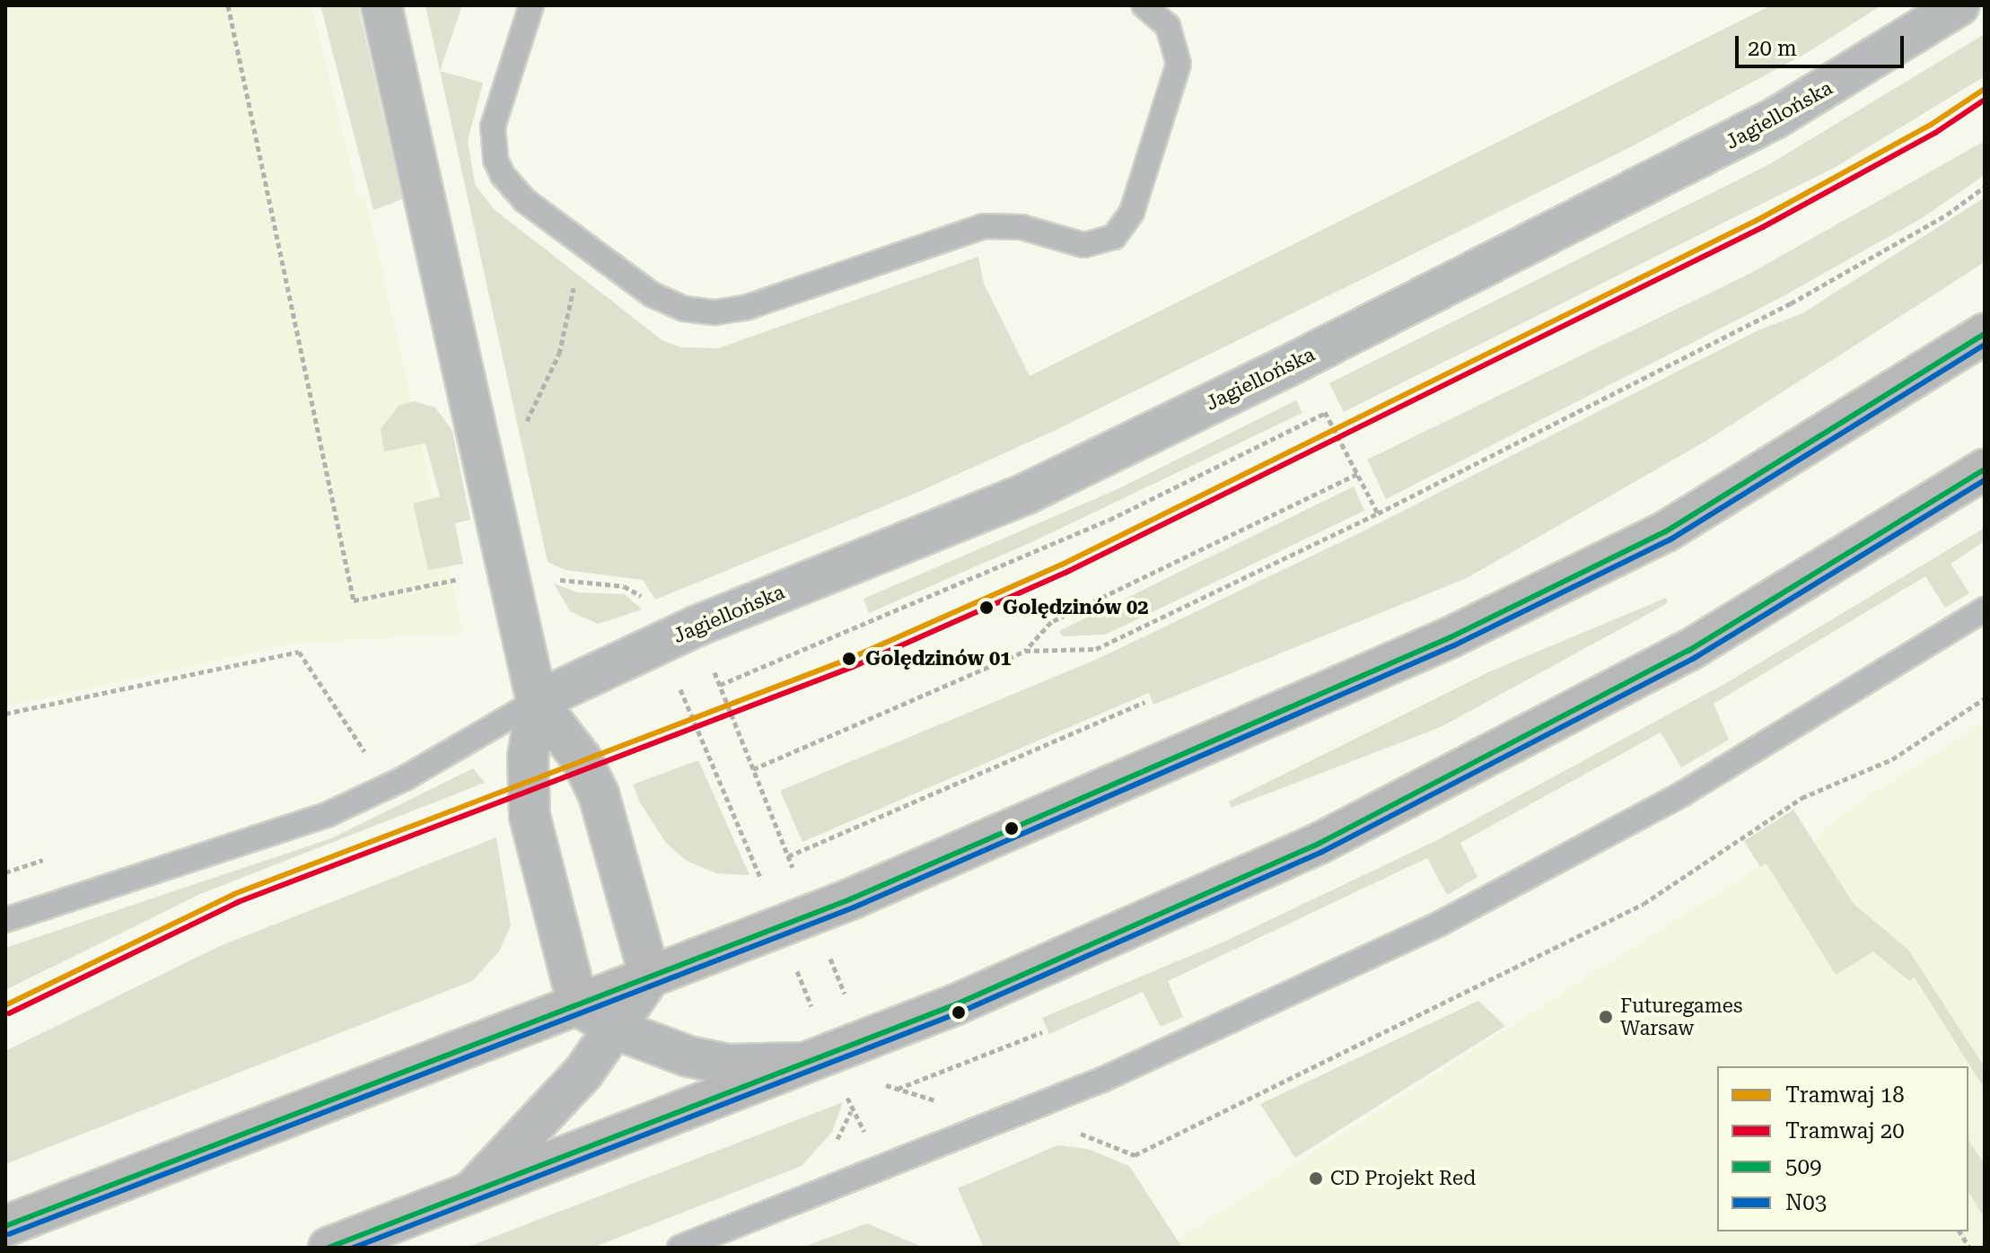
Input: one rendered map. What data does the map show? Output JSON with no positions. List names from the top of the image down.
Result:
{
  "streets": {
    "street": ["Jagiellońska"]
  },
  "places": [
    "Golędzinów 02",
    "Golędzinów 01",
    "Futuregames Warsaw",
    "CD Projekt Red"
  ],
  "lines": [
    "tram line 18",
    "tram line 20",
    "transit line 509",
    "transit line N03"
  ],
  "legend": [
    "Tramwaj 18",
    "Tramwaj 20",
    "509",
    "N03"
  ],
  "scale_bar": "20 m"
}
